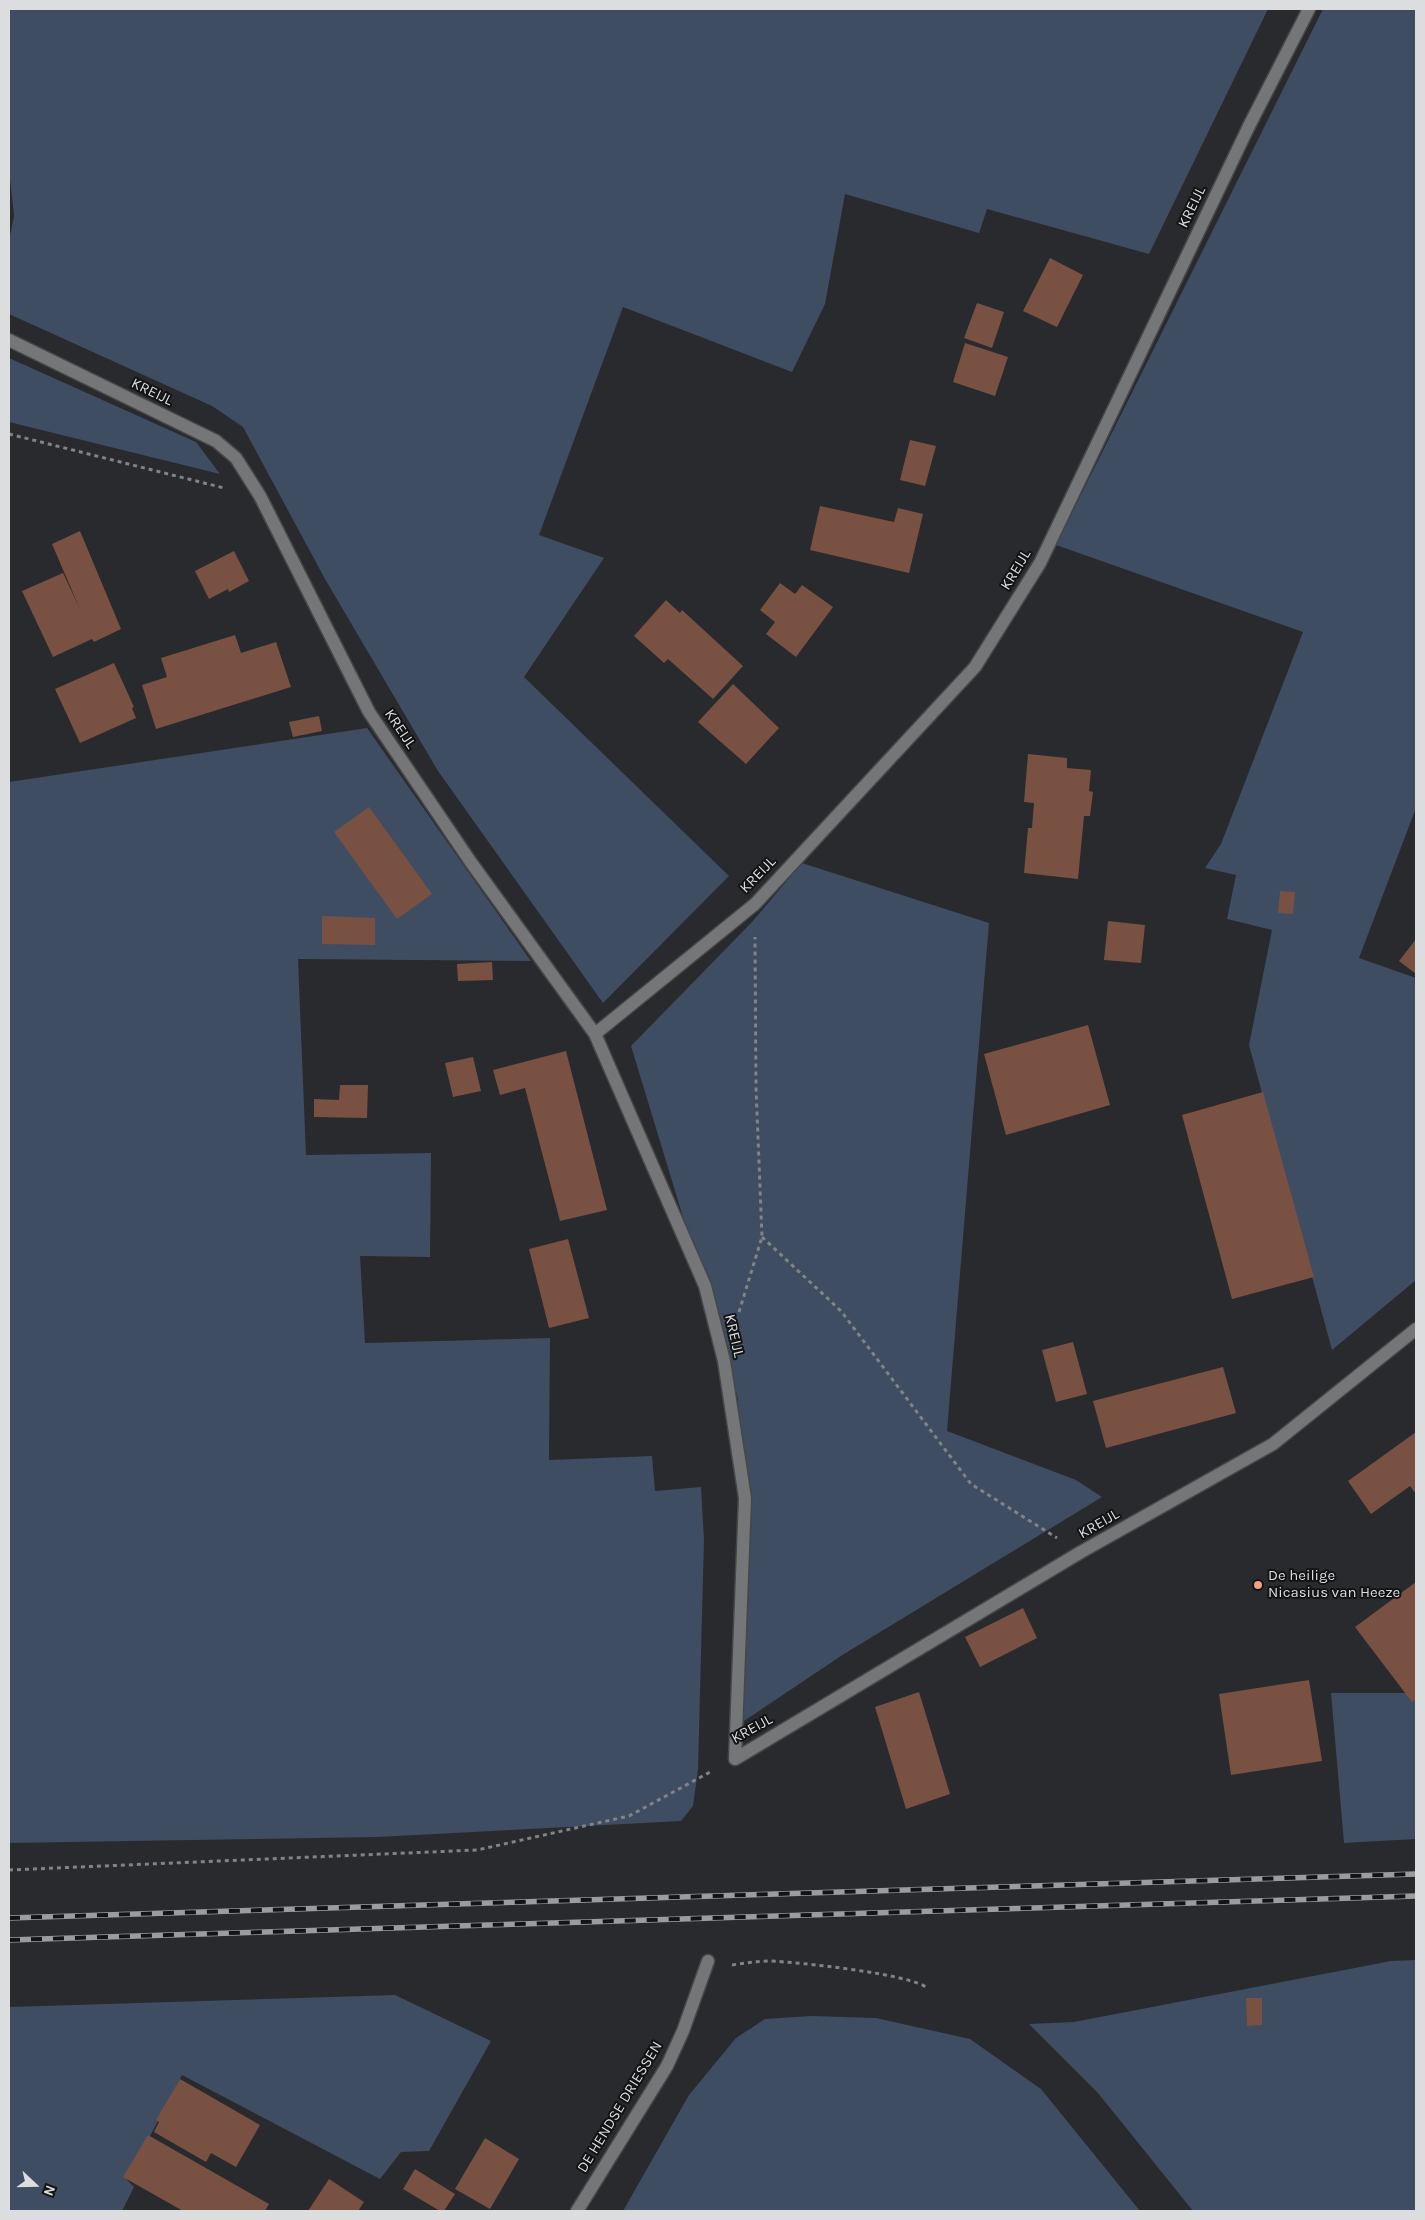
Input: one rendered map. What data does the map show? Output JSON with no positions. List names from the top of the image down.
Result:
{
  "streets": {
    "street": ["KREIJL", "DE HENDSE DRIESSEN"]
  },
  "places": ["De heilige Nicasius van Heeze"],
  "north": "right"
}
